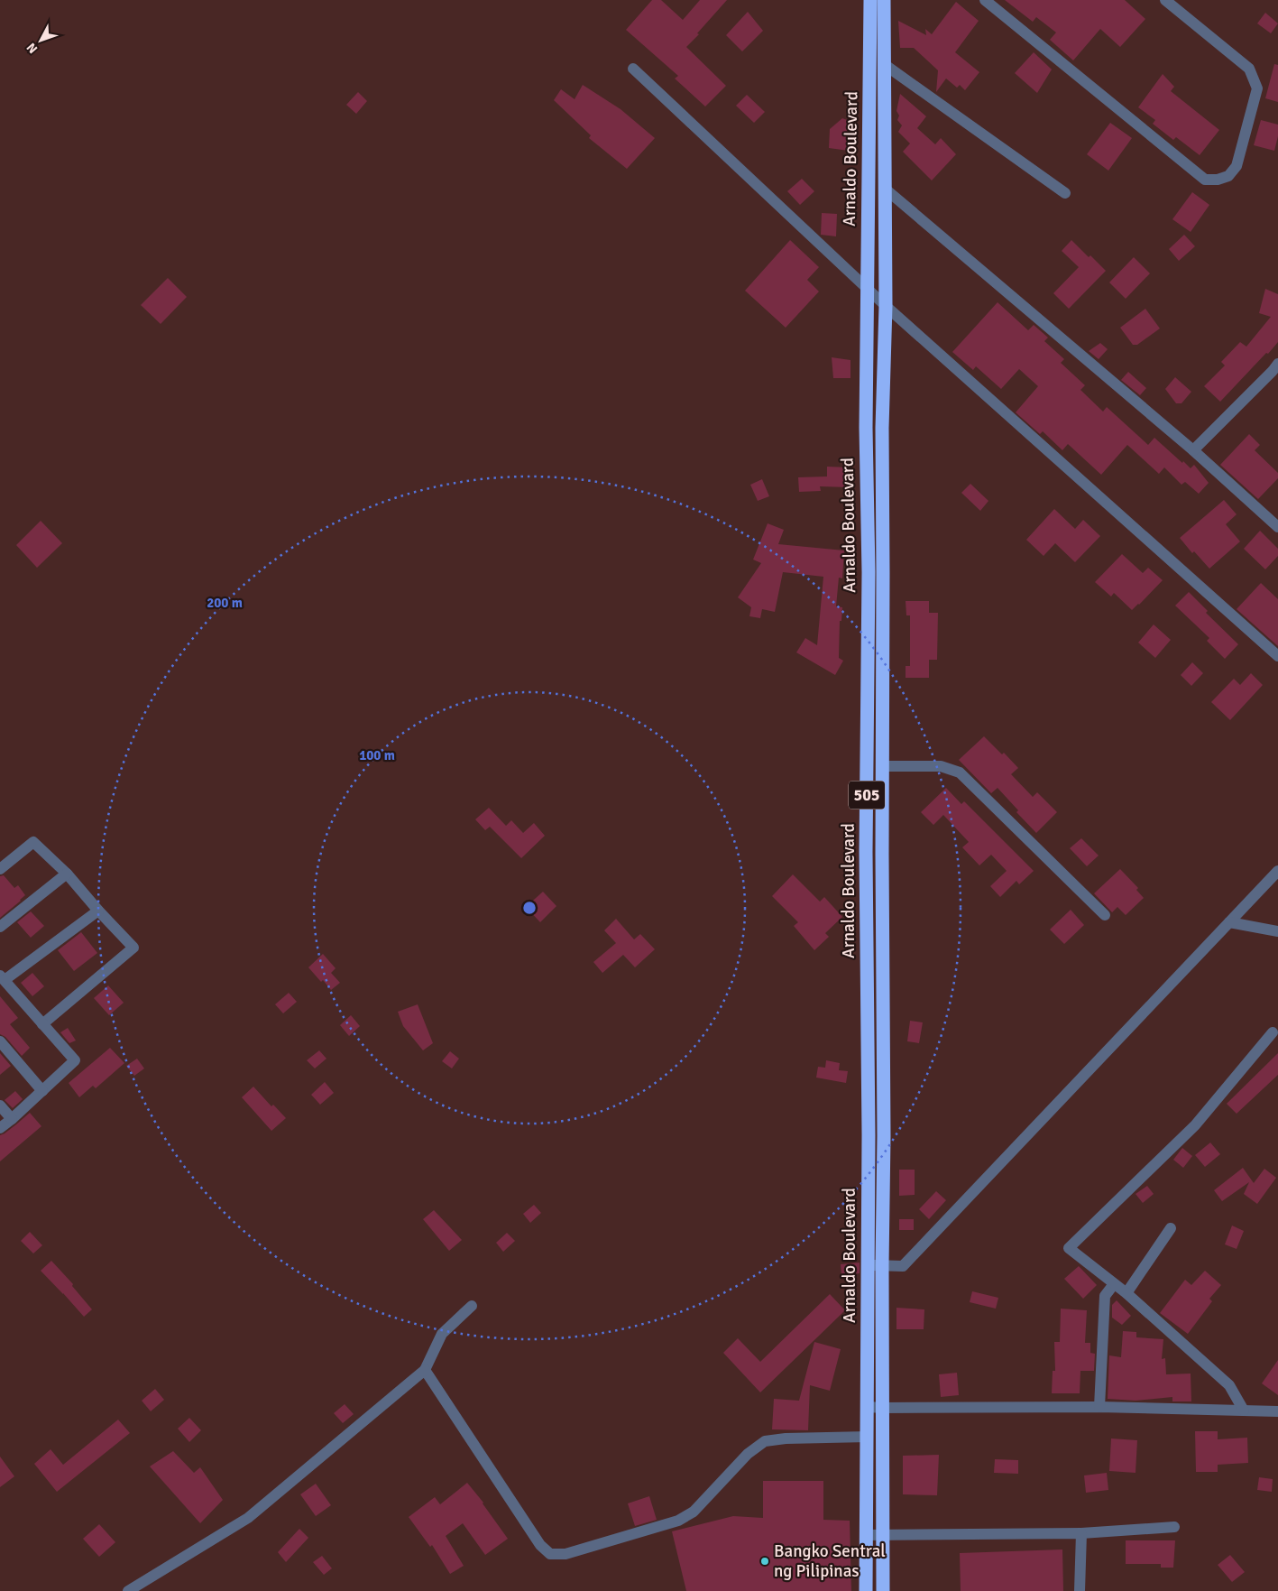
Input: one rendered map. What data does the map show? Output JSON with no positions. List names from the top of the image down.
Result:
{
  "streets": {
    "highway": ["Arnaldo Boulevard", "505"]
  },
  "places": ["Bangko Sentral ng Pilipinas"],
  "north": "bottom left",
  "rings": ["200 m", "100 m"]
}
